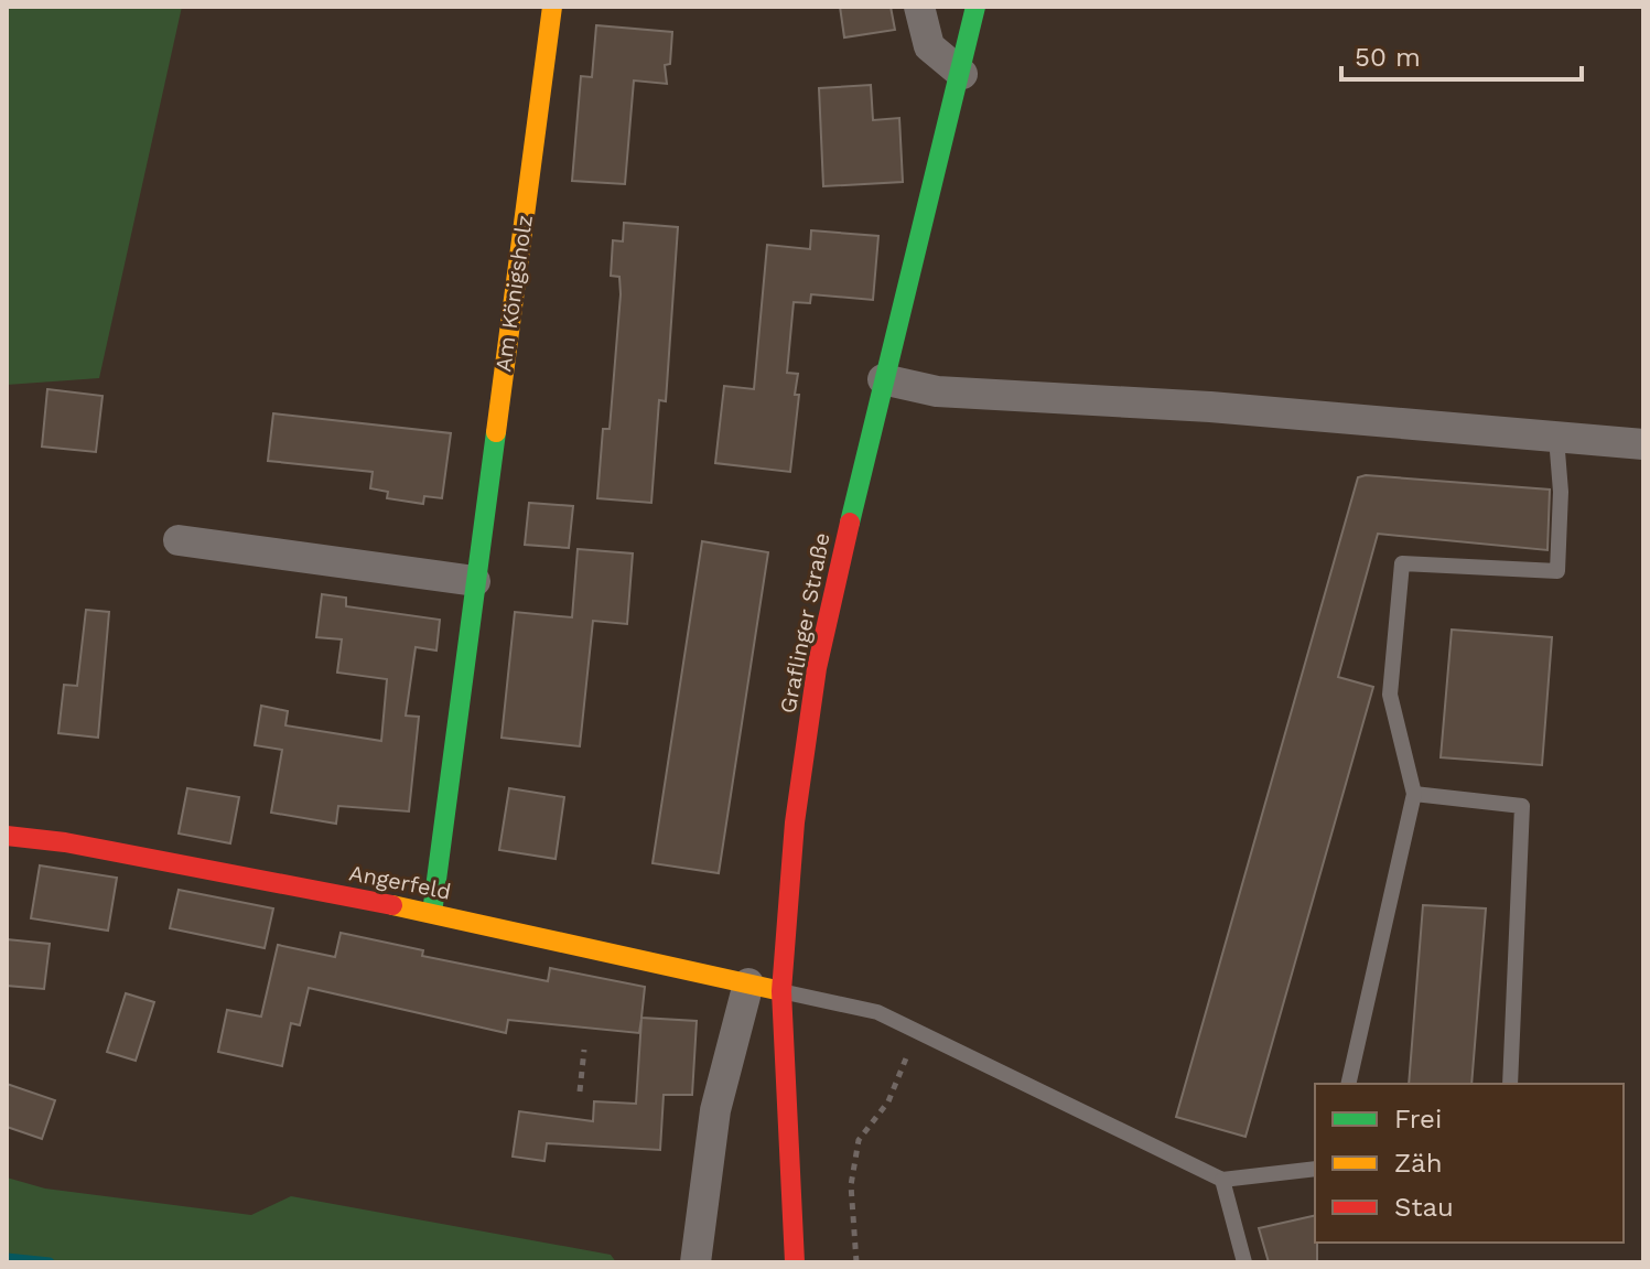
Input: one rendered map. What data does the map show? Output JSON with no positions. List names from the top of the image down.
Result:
{
  "streets": {
    "street": ["Am Königsholz", "Graflinger Straße", "Angerfeld"]
  },
  "crossings": [
    ["Am Königsholz", "Angerfeld"],
    ["Graflinger Straße", "Angerfeld"]
  ],
  "legend": ["Frei", "Zäh", "Stau"],
  "scale_bar": "50 m"
}
